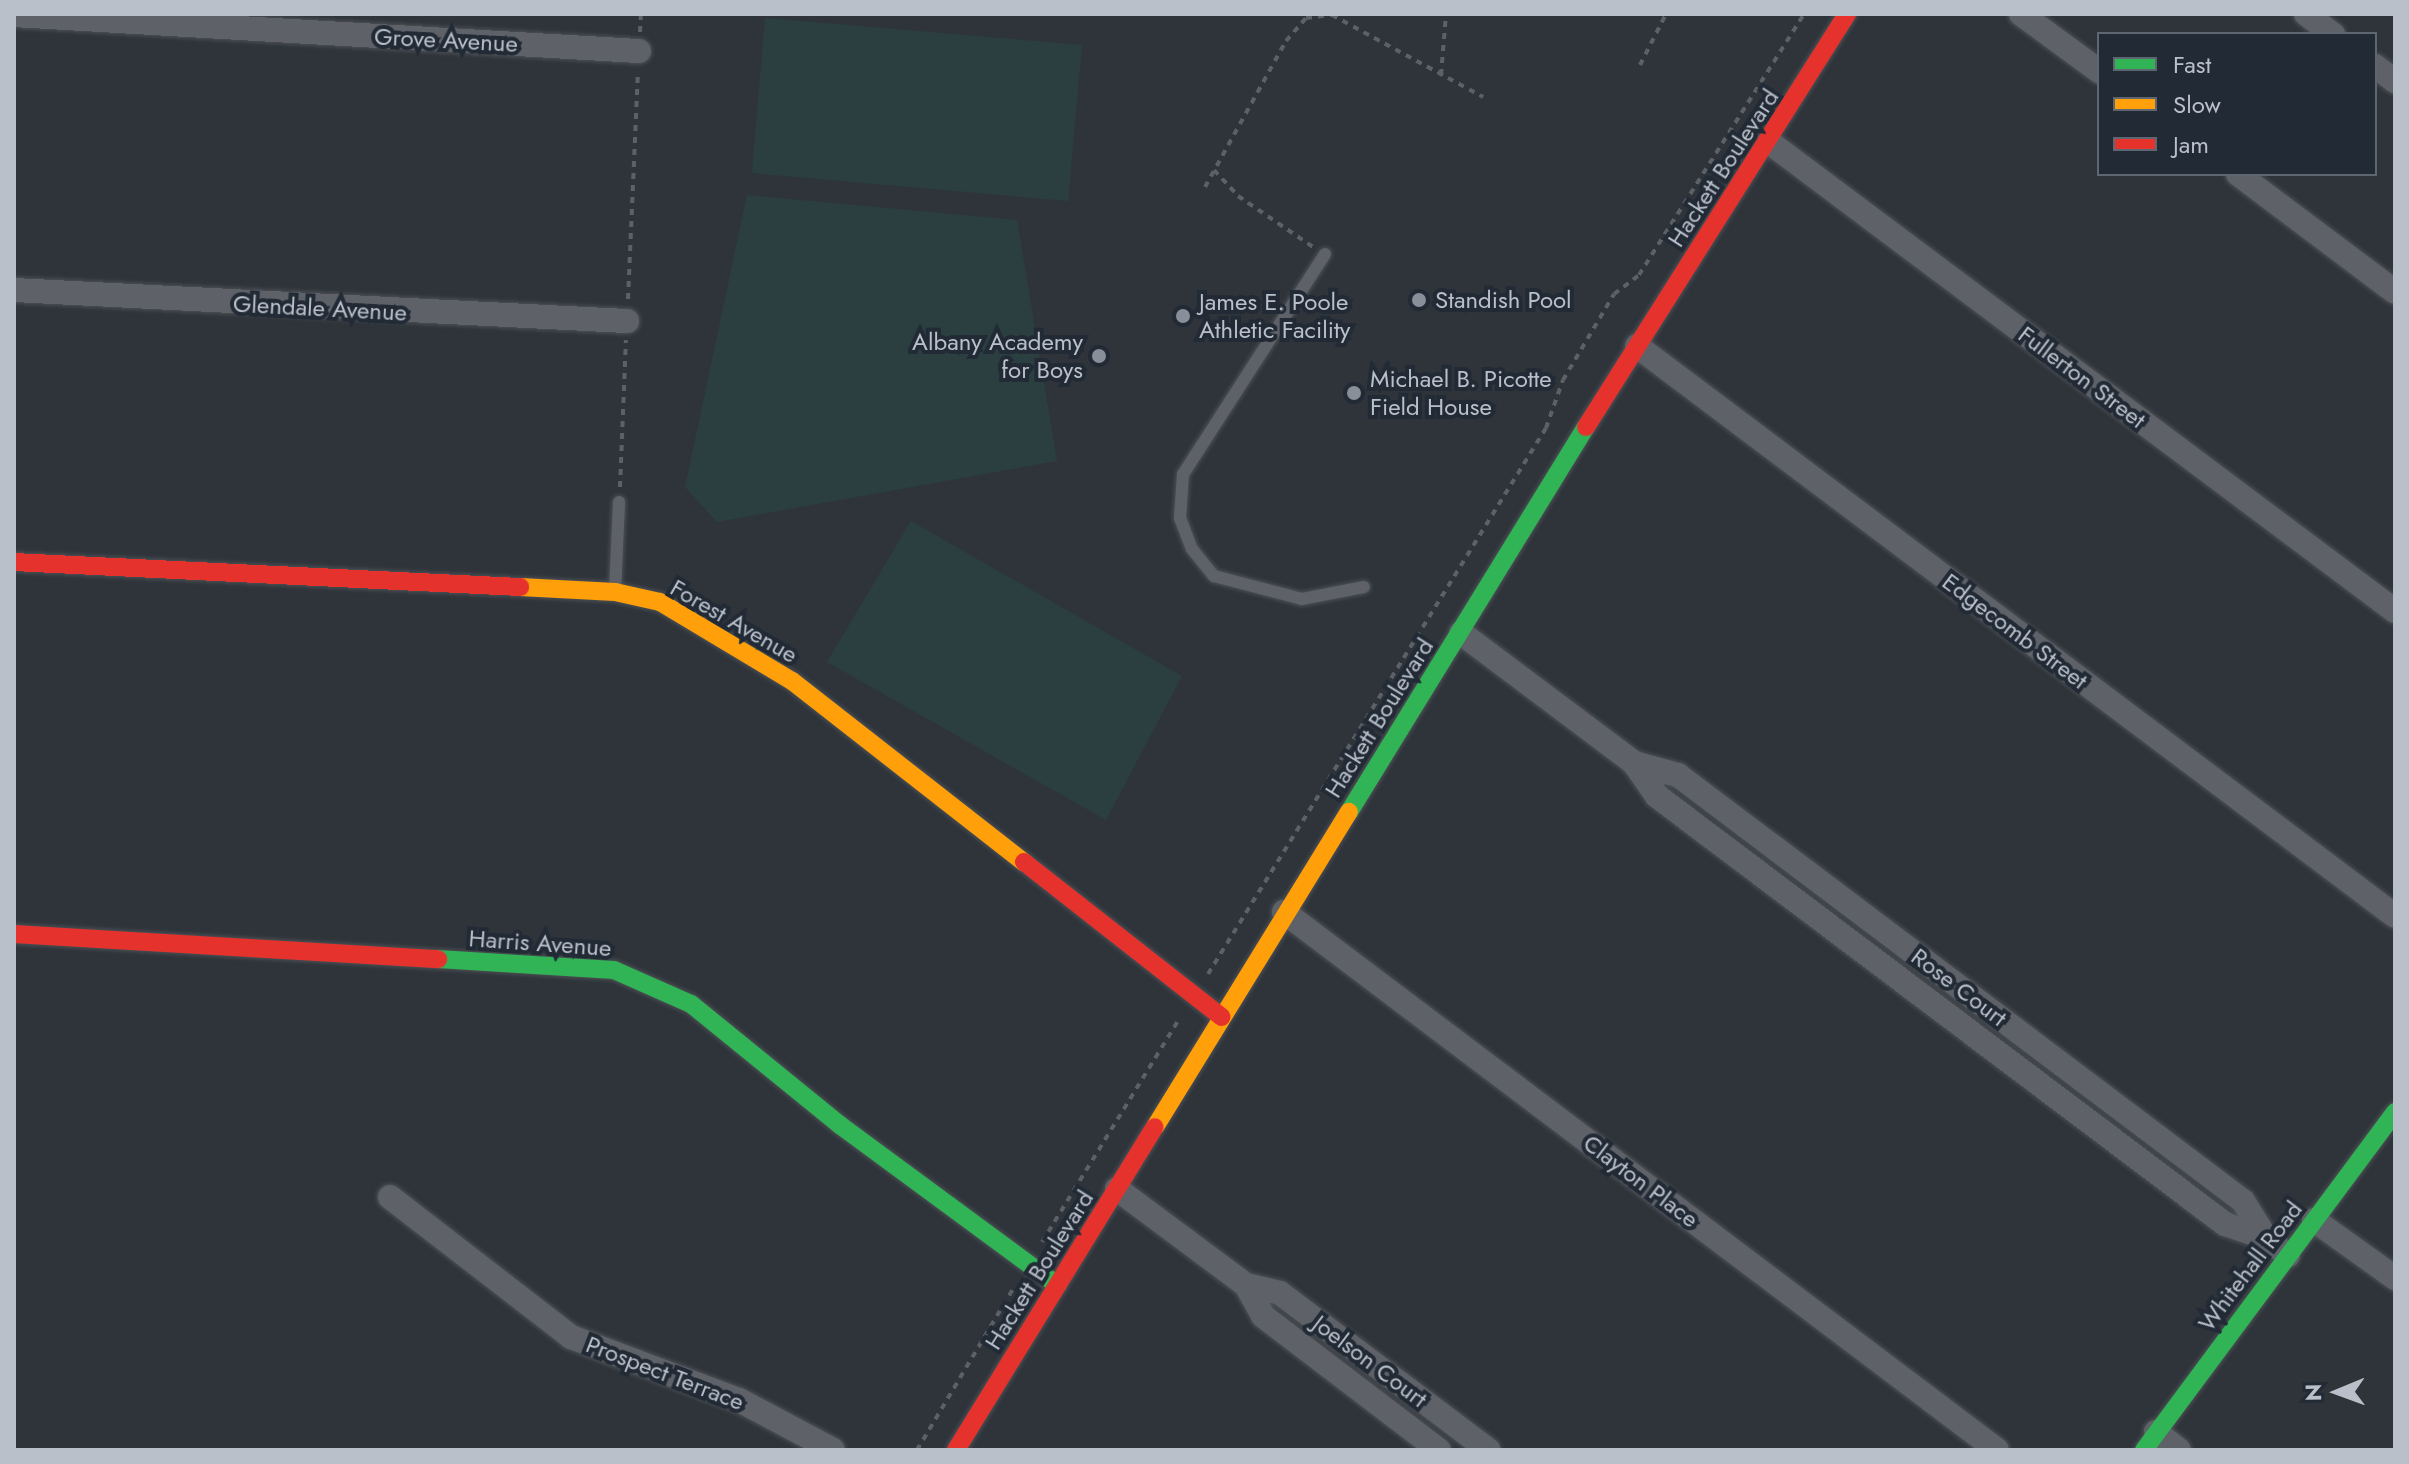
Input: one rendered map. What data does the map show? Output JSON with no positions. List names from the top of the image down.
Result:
{
  "streets": {
    "street": [
      "Grove Avenue",
      "Hackett Boulevard",
      "Glendale Avenue",
      "Fullerton Street",
      "Forest Avenue",
      "Edgecomb Street",
      "Harris Avenue",
      "Rose Court",
      "Clayton Place",
      "Whitehall Road",
      "Joelson Court",
      "Prospect Terrace"
    ]
  },
  "crossings": [
    ["Hackett Boulevard", "Fullerton Street"],
    ["Hackett Boulevard", "Forest Avenue"],
    ["Hackett Boulevard", "Edgecomb Street"],
    ["Hackett Boulevard", "Harris Avenue"],
    ["Hackett Boulevard", "Rose Court"],
    ["Hackett Boulevard", "Clayton Place"],
    ["Hackett Boulevard", "Joelson Court"],
    ["Rose Court", "Whitehall Road"]
  ],
  "places": [
    "Standish Pool",
    "James E. Poole Athletic Facility",
    "Albany Academy for Boys",
    "Michael B. Picotte Field House"
  ],
  "legend": ["Fast", "Slow", "Jam"],
  "north": "left"
}
